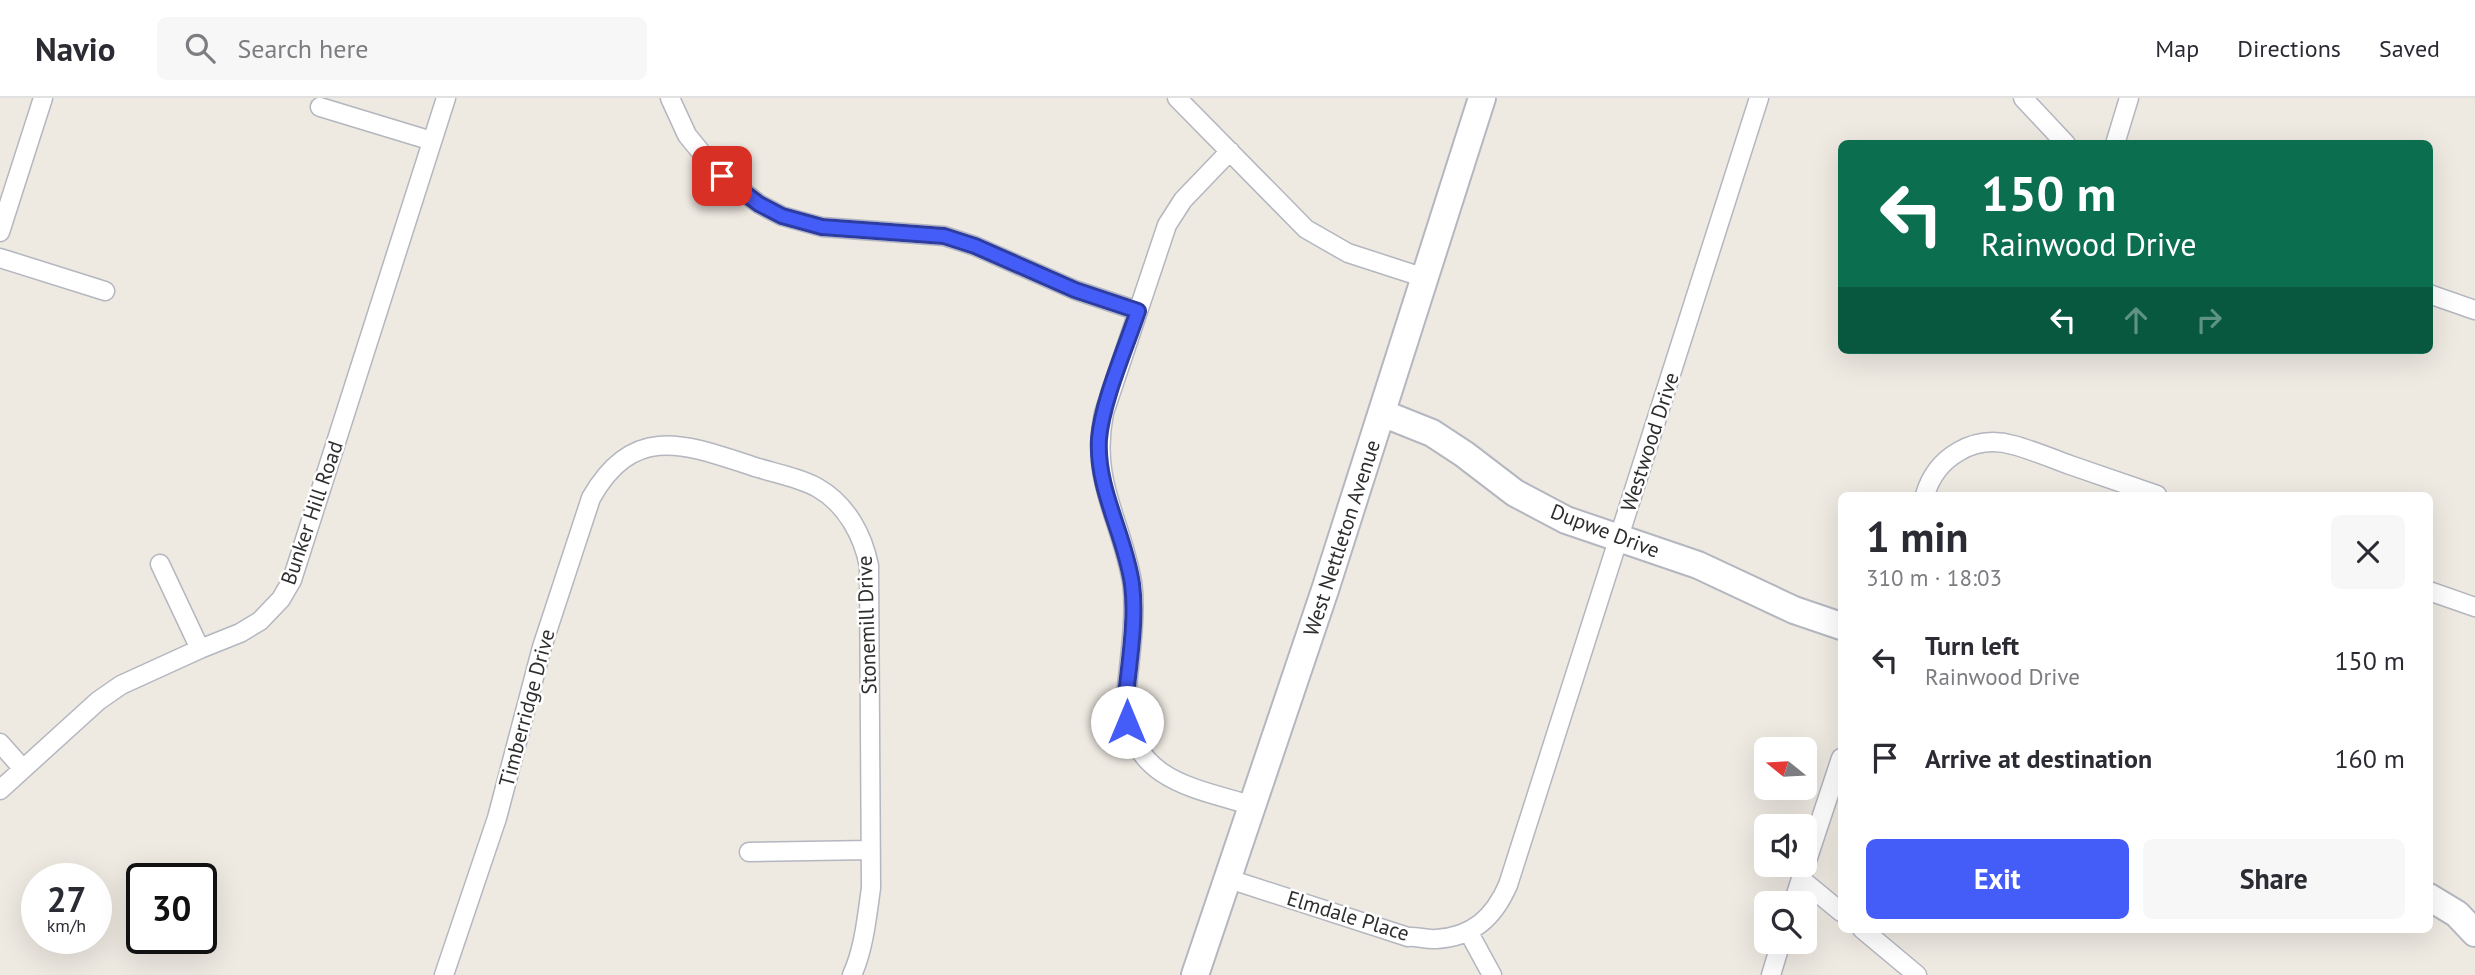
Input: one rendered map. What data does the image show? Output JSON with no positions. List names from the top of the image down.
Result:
{
  "streets": {
    "street": [
      "Westwood Drive",
      "Bunker Hill Road",
      "Dupwe Drive",
      "West Nettleton Avenue",
      "Stonemill Drive",
      "Timberridge Drive",
      "Elmdale Place"
    ]
  },
  "crossings": [
    ["Westwood Drive", "Dupwe Drive"],
    ["Westwood Drive", "Elmdale Place"],
    ["Dupwe Drive", "West Nettleton Avenue"],
    ["West Nettleton Avenue", "Elmdale Place"],
    ["Stonemill Drive", "Timberridge Drive"]
  ],
  "north": "left",
  "page": {
    "header": "Navio",
    "search": "Search here",
    "nav": ["Map", "Directions", "Saved"],
    "turn": ["150 m", "Rainwood Drive"],
    "heading": ["1 min", "310 m · 18:03"],
    "list": [
      {
        "name": "Turn left",
        "note": "Rainwood Drive",
        "value": "150 m"
      },
      {
        "name": "Arrive at destination",
        "value": "160 m"
      }
    ],
    "buttons": ["Exit", "Share"],
    "speed": "27 km/h",
    "limit": "30"
  }
}
